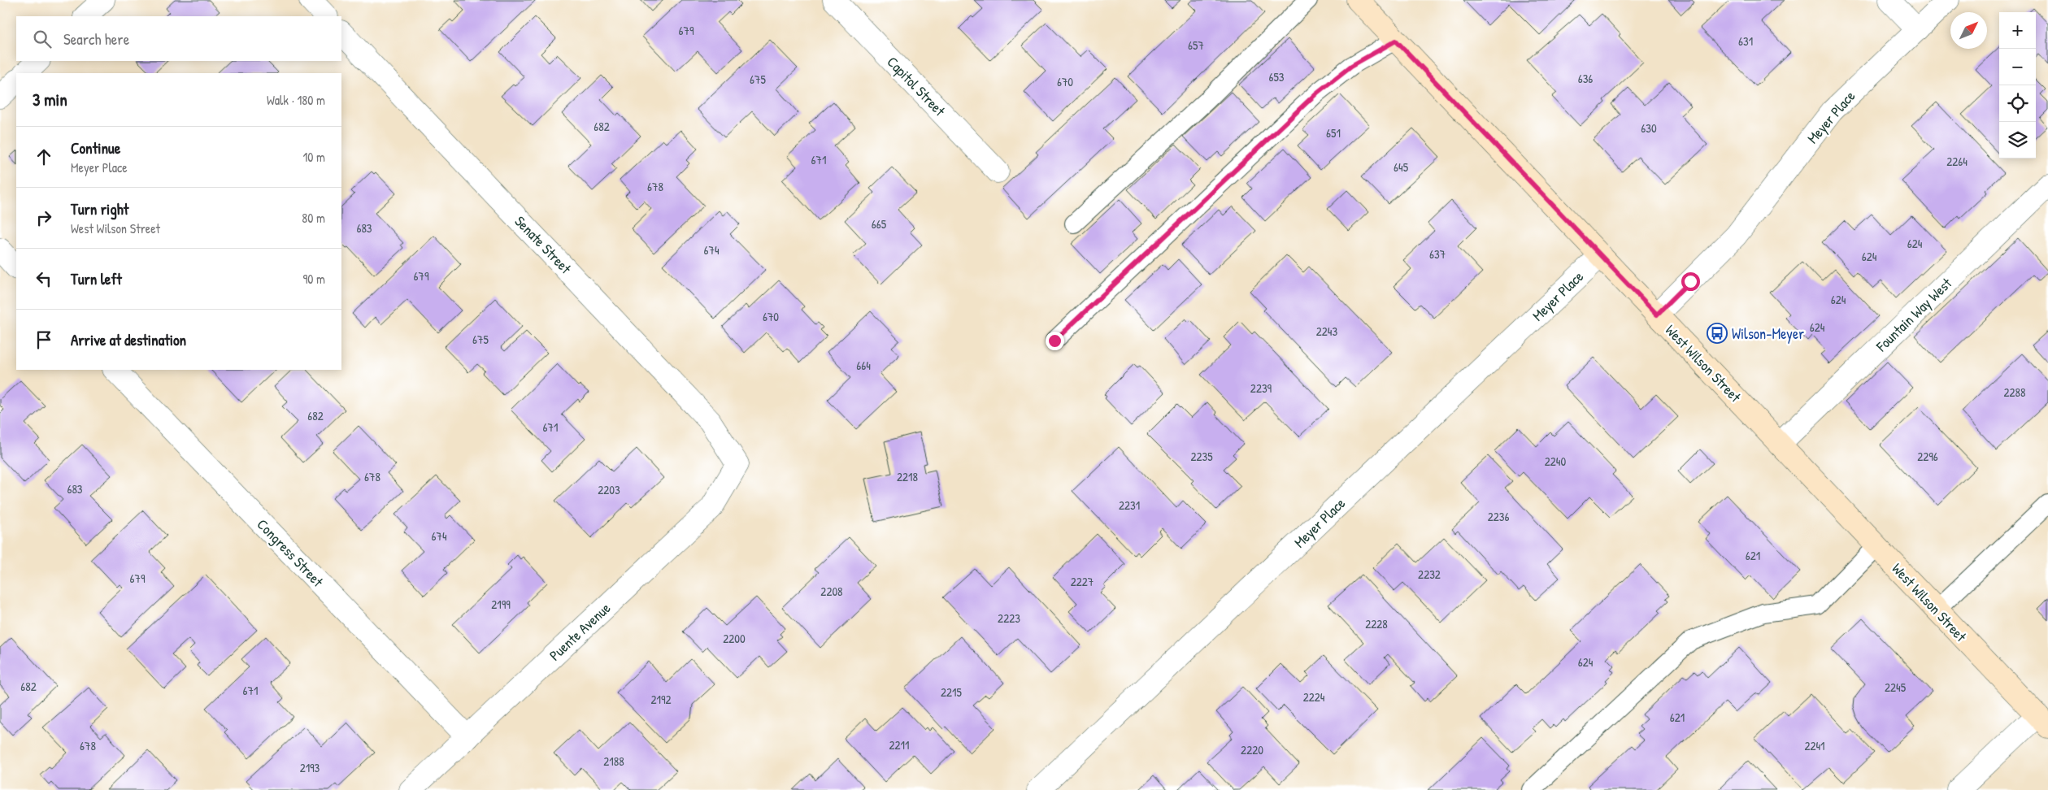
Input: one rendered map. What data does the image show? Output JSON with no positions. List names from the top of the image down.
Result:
{
  "streets": {
    "street": [
      "Capitol Street",
      "Meyer Place",
      "Senate Street",
      "Fountain Way West",
      "West Wilson Street",
      "Congress Street",
      "Puente Avenue"
    ]
  },
  "crossings": [
    ["Meyer Place", "West Wilson Street"],
    ["Senate Street", "Puente Avenue"],
    ["Fountain Way West", "West Wilson Street"],
    ["Congress Street", "Puente Avenue"]
  ],
  "places": {
    "bus stop": ["Wilson-Meyer"]
  },
  "house_numbers": [
    "679",
    "631",
    "657",
    "653",
    "636",
    "675",
    "670",
    "682",
    "630",
    "651",
    "671",
    "2264",
    "645",
    "678",
    "665",
    "683",
    "624",
    "674",
    "637",
    "624",
    "679",
    "624",
    "670",
    "624",
    "2243",
    "675",
    "664",
    "2239",
    "2288",
    "682",
    "671",
    "2235",
    "2296",
    "2240",
    "678",
    "2218",
    "683",
    "2203",
    "2231",
    "2236",
    "674",
    "621",
    "2232",
    "679",
    "2227",
    "2208",
    "2199",
    "2223",
    "2228",
    "2200",
    "624",
    "682",
    "2245",
    "671",
    "2215",
    "2224",
    "2192",
    "621",
    "2211",
    "678",
    "2241",
    "2220",
    "2188",
    "2193"
  ],
  "north": "top right",
  "page": {
    "map_buttons": ["+", "−"],
    "search": "Search here",
    "heading": ["3 min", "Walk · 180 m"],
    "list": [
      ["Continue", "Meyer Place", "10 m"],
      ["Turn right", "West Wilson Street", "80 m"],
      ["Turn left", "90 m"],
      "Arrive at destination"
    ]
  }
}
